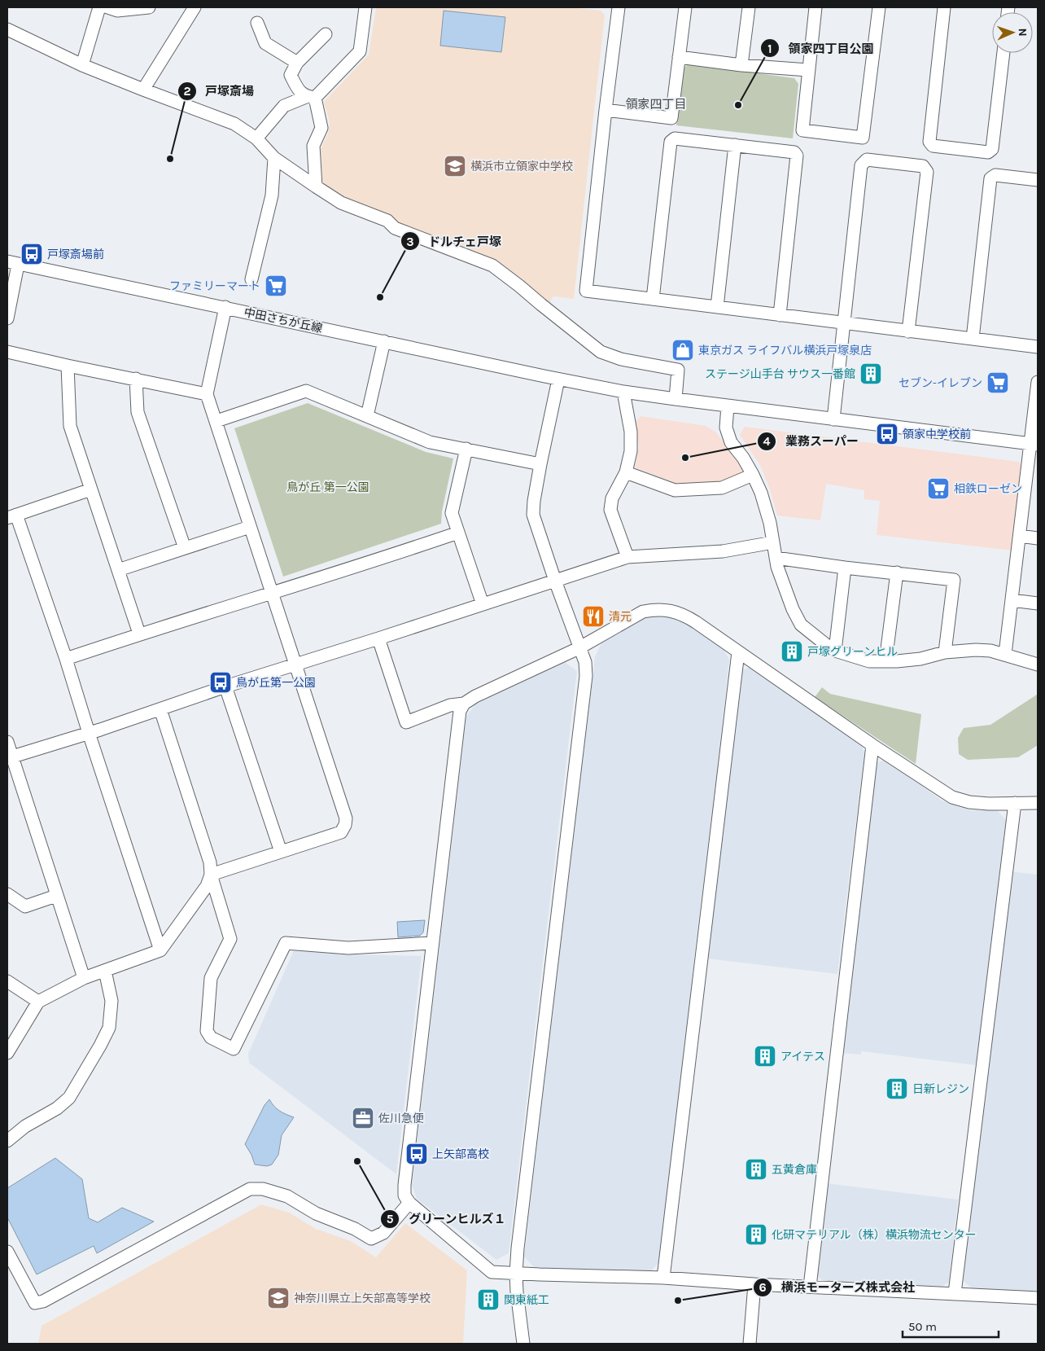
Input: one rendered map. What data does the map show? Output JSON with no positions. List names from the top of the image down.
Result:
{
  "streets": {
    "street": ["中田さちが丘線"]
  },
  "districts": ["領家四丁目"],
  "parks": ["鳥が丘 第一公園"],
  "places": {
    "other": [
      "領家四丁目公園",
      "戸塚斎場",
      "ドルチェ戸塚",
      "業務スーパー",
      "グリーンヒルズ１",
      "横浜モーターズ株式会社"
    ],
    "school or university": ["横浜市立領家中学校", "神奈川県立上矢部高等学校"],
    "bus stop": [
      "戸塚斎場前",
      "領家中学校前",
      "鳥が丘第一公園",
      "上矢部高校"
    ],
    "supermarket": ["ファミリーマート", "セブン-イレブン", "相鉄ローゼン"],
    "shop": ["東京ガス ライフバル横浜戸塚泉店"],
    "building": [
      "ステージ山手台 サウス一番館",
      "戸塚グリーンヒル",
      "アイテス",
      "日新レジン",
      "五黄倉庫",
      "化研マテリアル（株）横浜物流センター",
      "関東紙工"
    ],
    "restaurant": ["清元"],
    "office": ["佐川急便"]
  },
  "scale_bar": "50 m",
  "north": "right"
}
